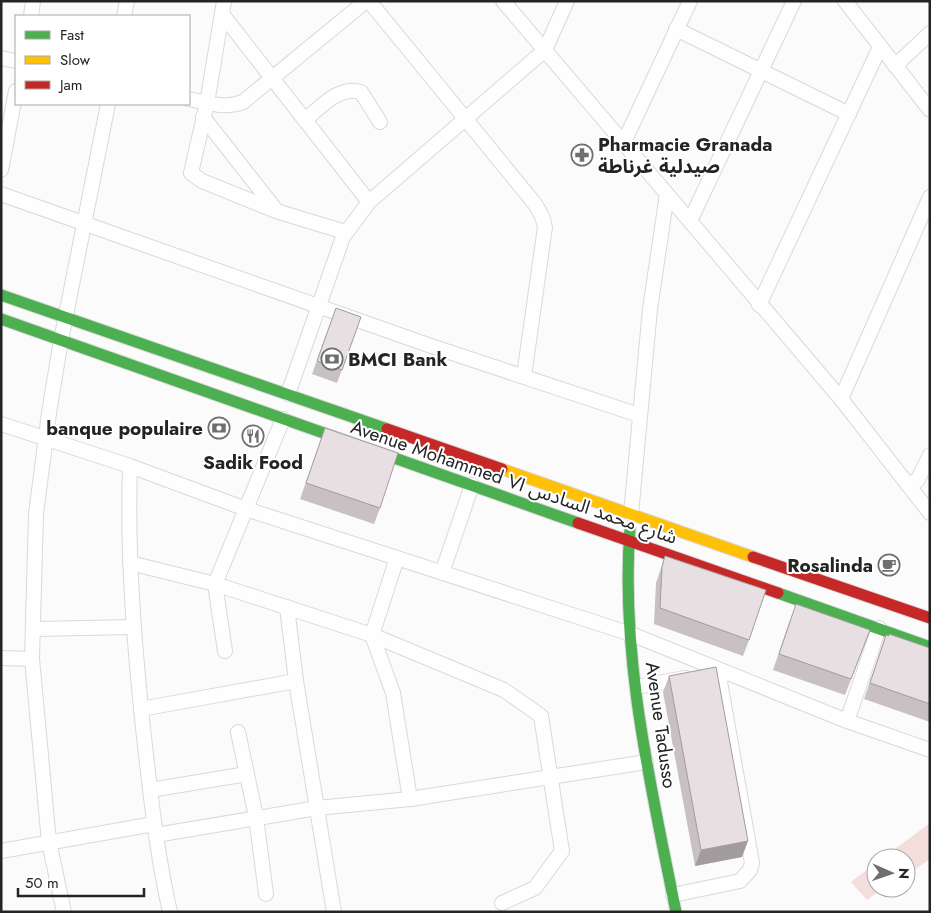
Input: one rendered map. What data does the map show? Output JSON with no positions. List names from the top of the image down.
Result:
{
  "streets": {
    "main road": ["Avenue Mohammed VI شارع محمد السادس", "Avenue Tadusso"]
  },
  "crossings": [
    ["Avenue Mohammed VI شارع محمد السادس", "Avenue Tadusso"]
  ],
  "places": {
    "pharmacy": ["Pharmacie Granada صيدلية غرناطة"],
    "bank": ["BMCI Bank", "banque populaire"],
    "restaurant": ["Sadik Food"],
    "cafe": ["Rosalinda"]
  },
  "legend": ["Fast", "Slow", "Jam"],
  "scale_bar": "50 m",
  "north": "right"
}
